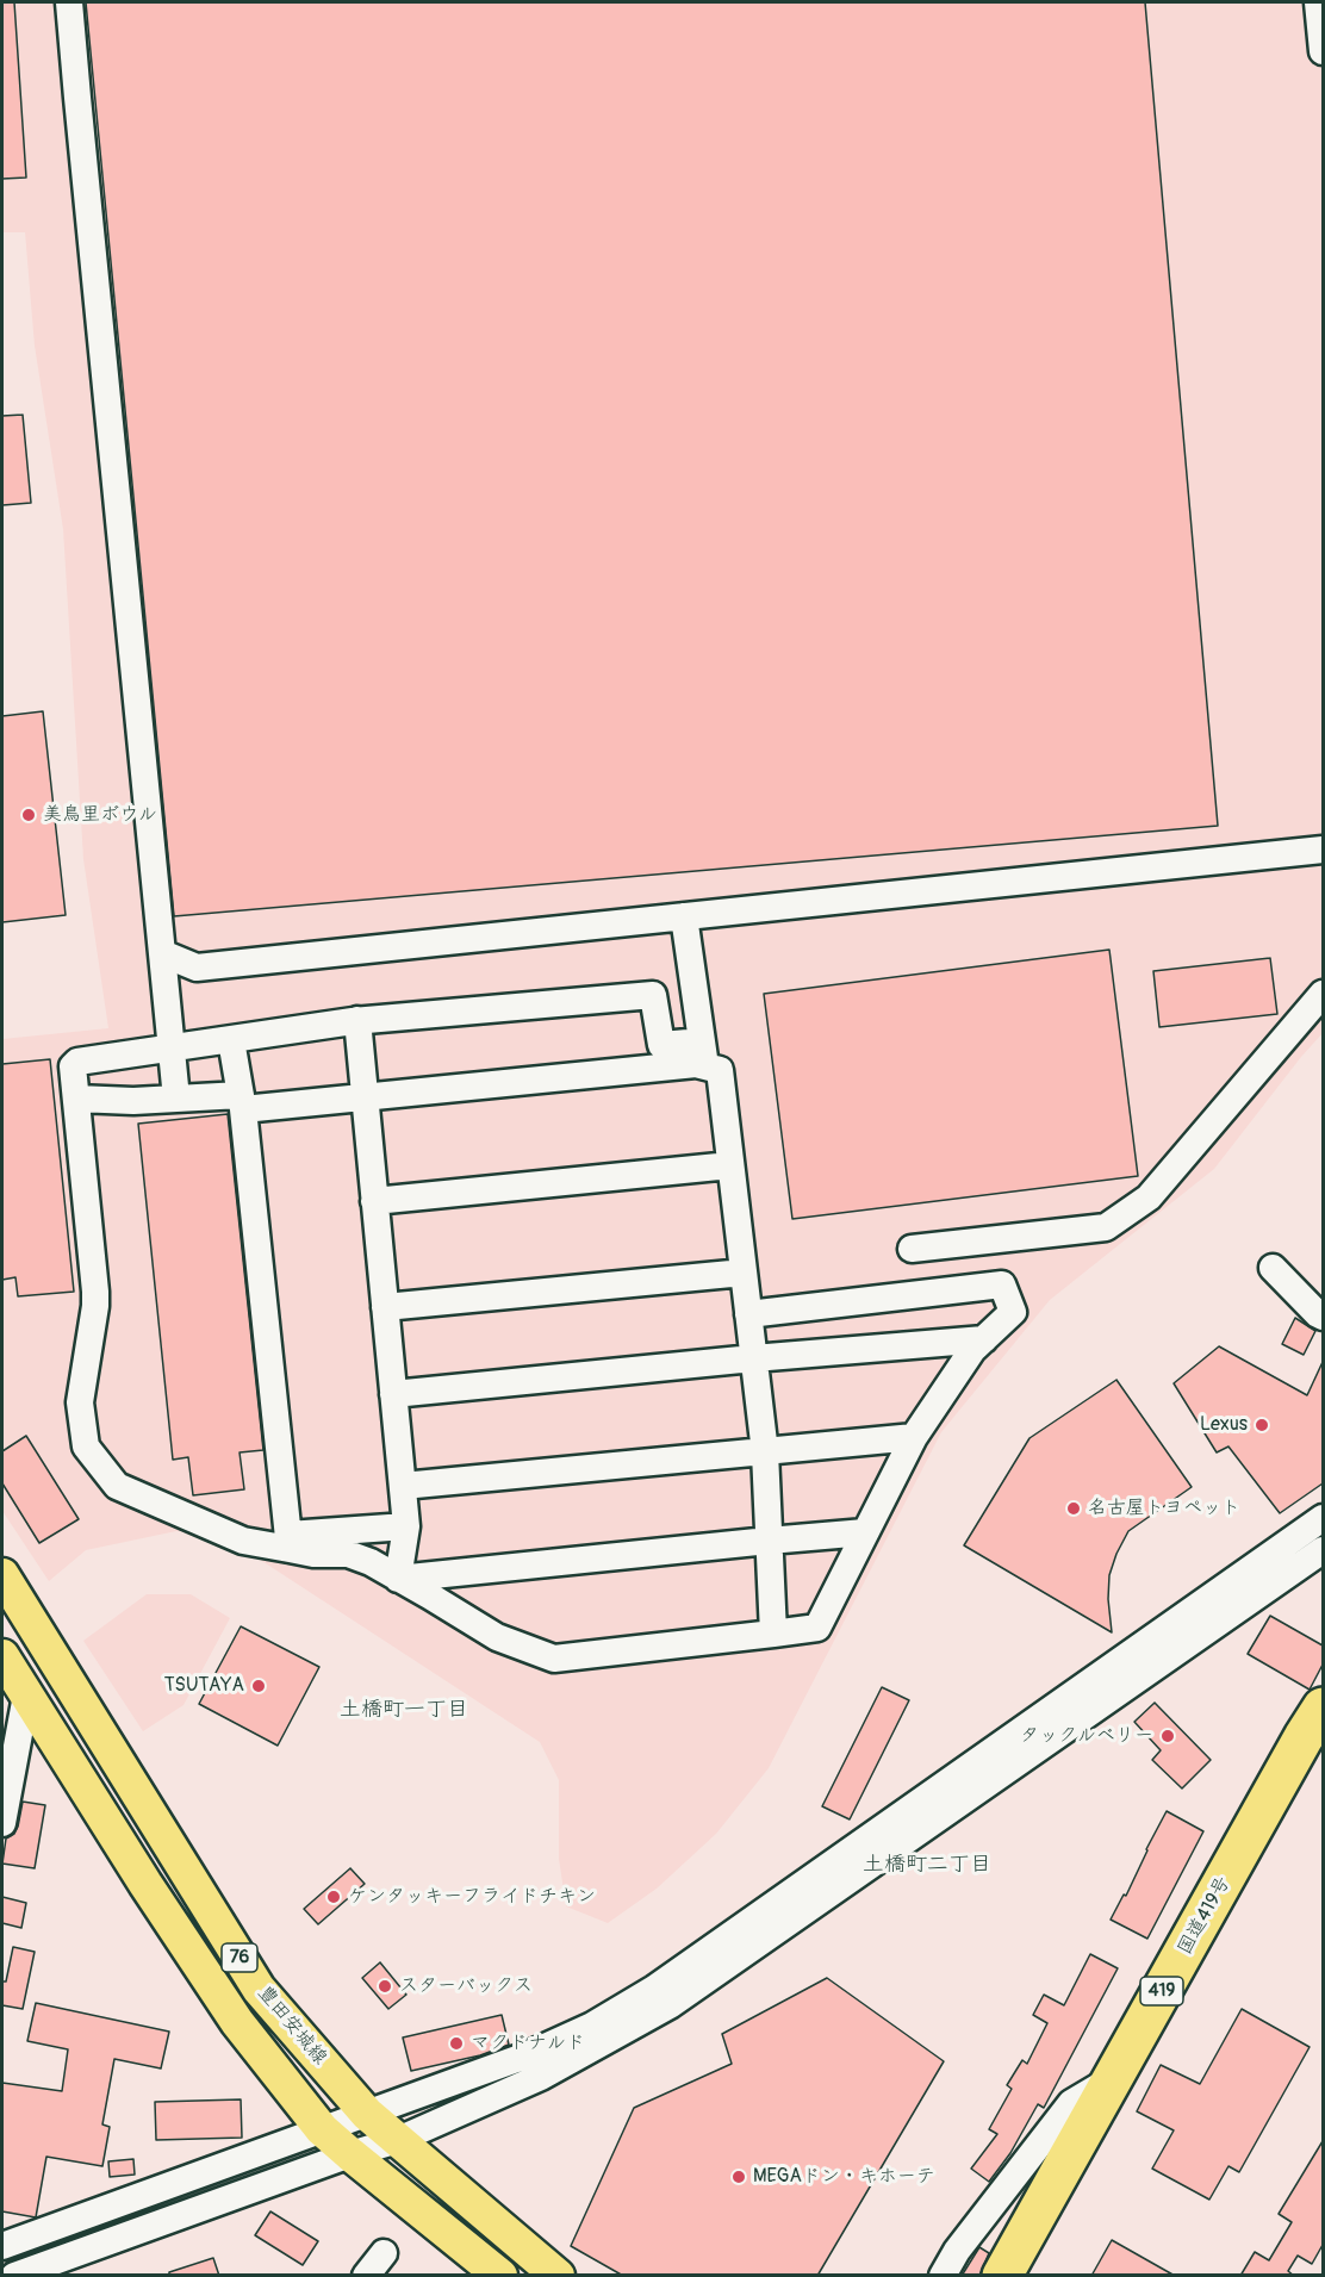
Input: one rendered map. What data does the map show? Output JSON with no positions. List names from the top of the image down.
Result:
{
  "streets": {
    "highway": ["国道419号", "419"],
    "main road": ["76", "豊田安城線"]
  },
  "districts": ["土橋町一丁目", "土橋町二丁目"],
  "places": [
    "美鳥里ボウル",
    "Lexus",
    "名古屋トヨペット",
    "TSUTAYA",
    "タックルベリー",
    "ケンタッキーフライドチキン",
    "スターバックス",
    "マクドナルド",
    "MEGAドン・キホーテ"
  ]
}
